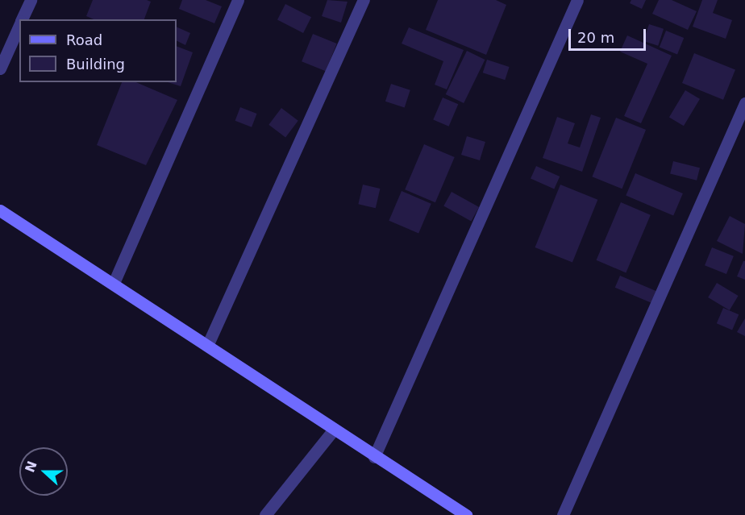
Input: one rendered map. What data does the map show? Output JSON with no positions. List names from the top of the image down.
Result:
{
  "legend": ["Road", "Building"],
  "scale_bar": "20 m",
  "north": "left"
}
